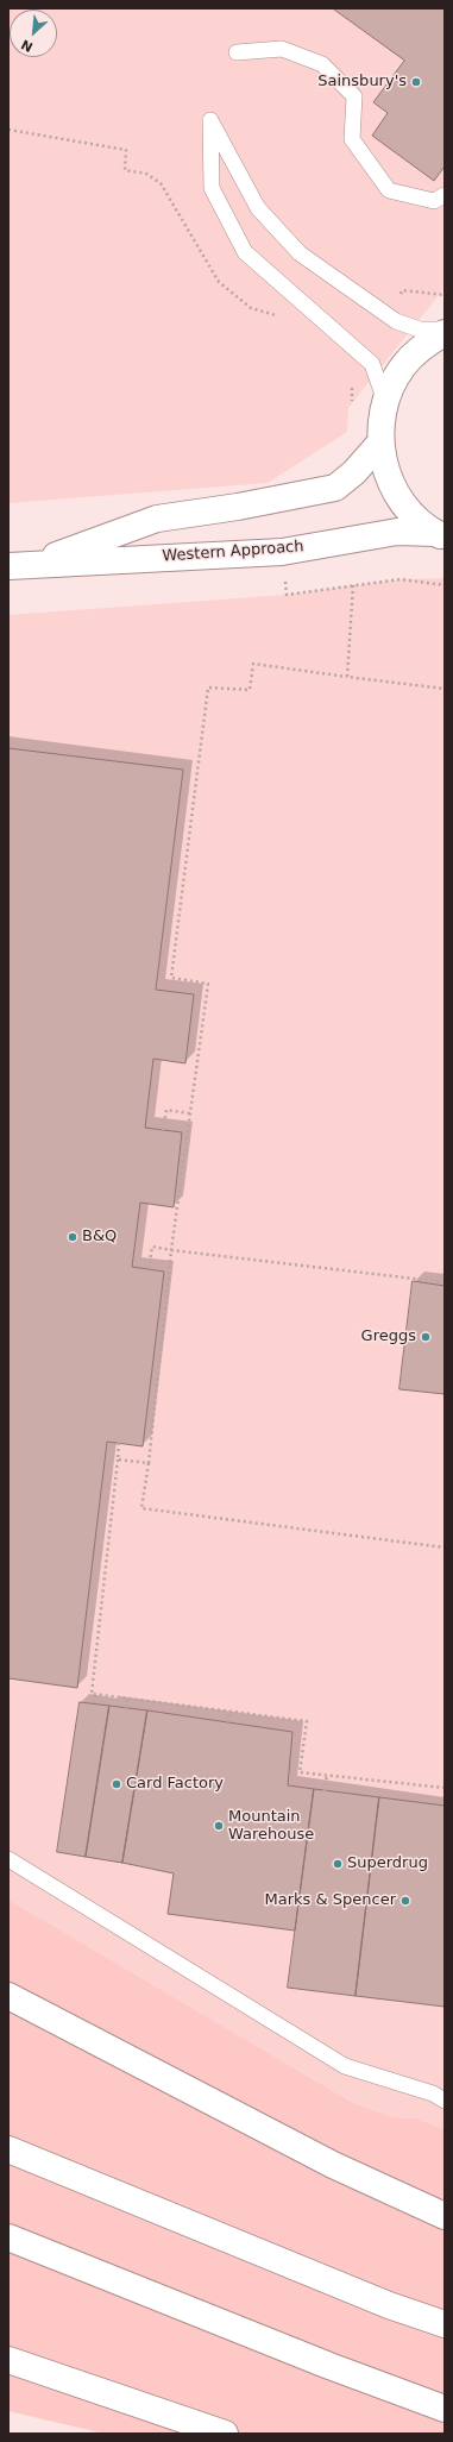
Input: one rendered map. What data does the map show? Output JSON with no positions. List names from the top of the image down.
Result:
{
  "streets": {
    "main road": ["Western Approach"]
  },
  "places": [
    "Sainsbury's",
    "B&Q",
    "Greggs",
    "Card Factory",
    "Mountain Warehouse",
    "Superdrug",
    "Marks & Spencer"
  ],
  "north": "bottom left"
}
